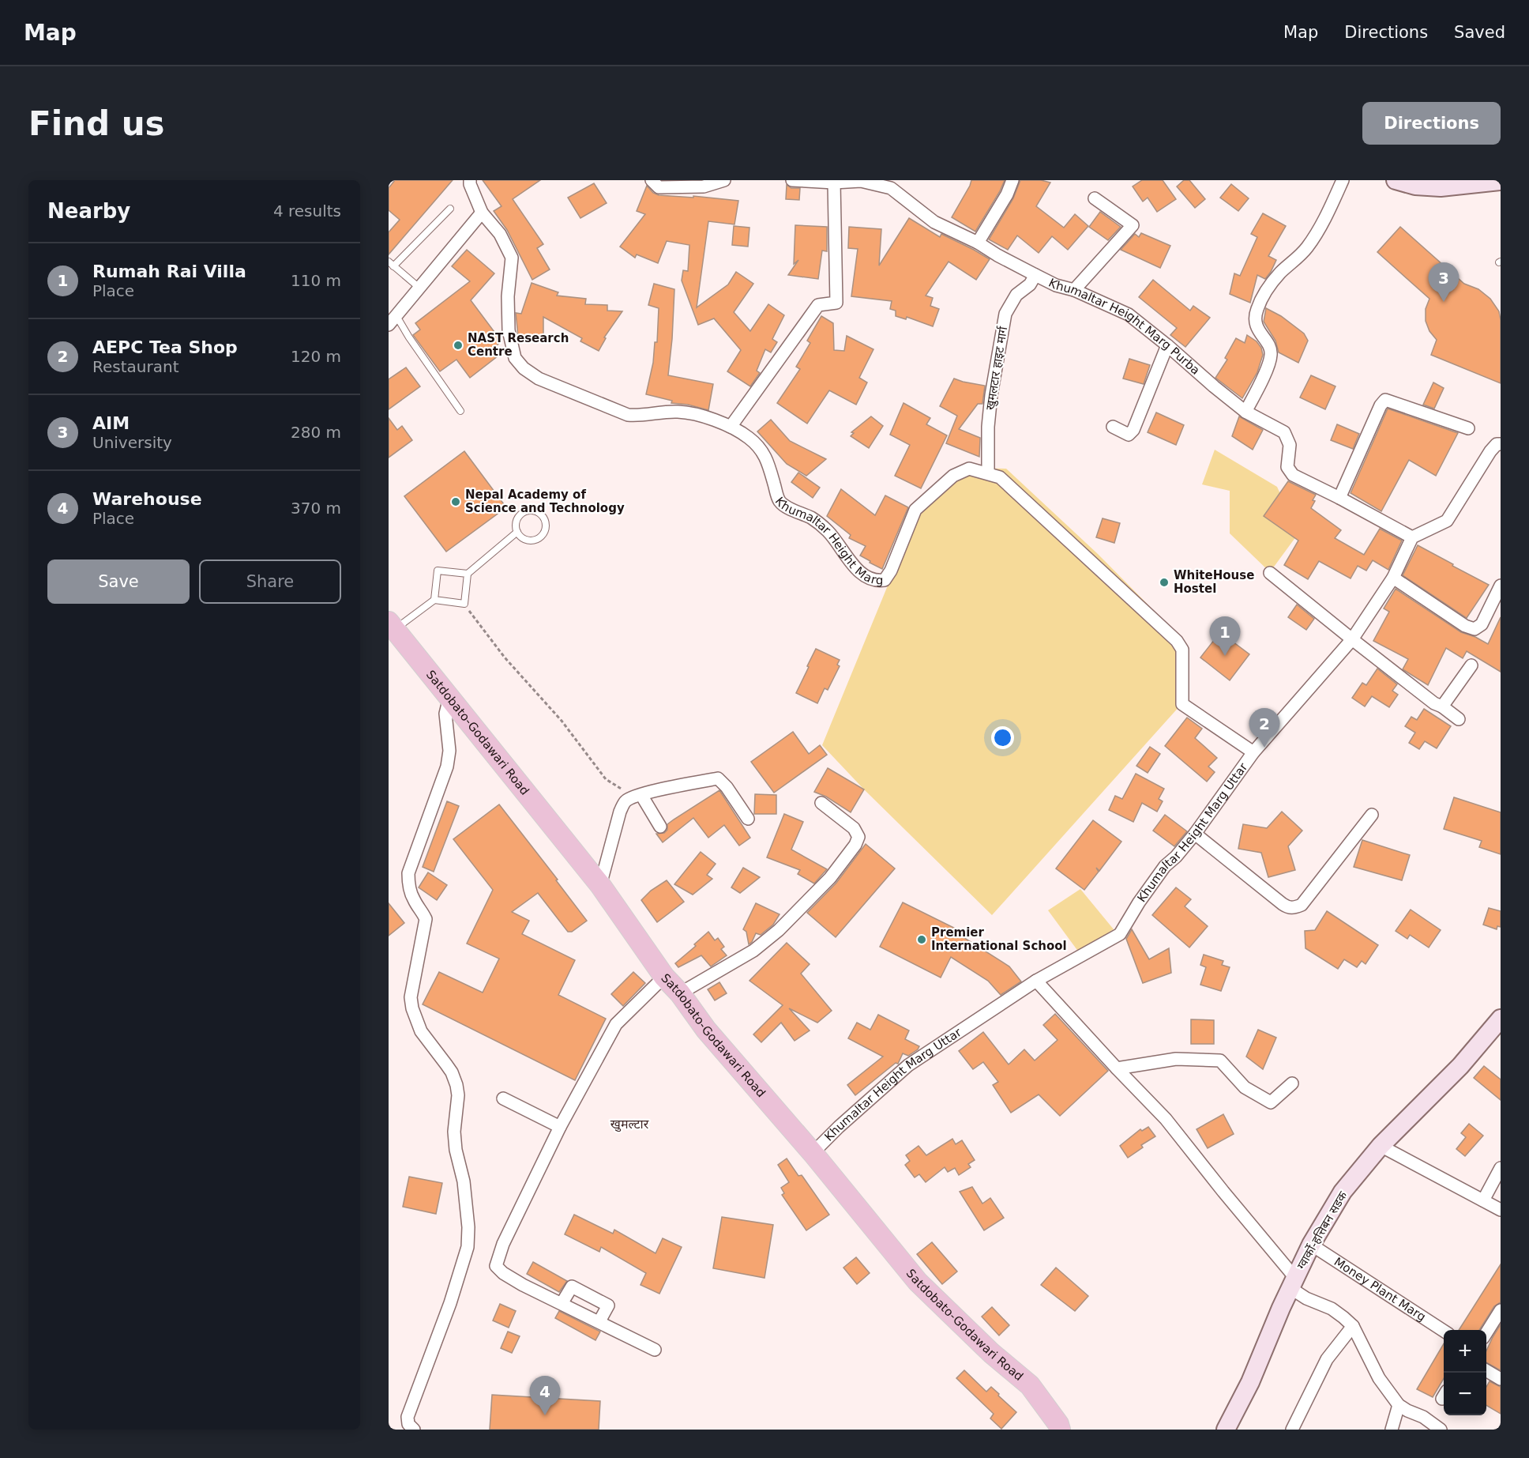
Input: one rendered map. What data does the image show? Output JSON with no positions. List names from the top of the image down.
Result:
{
  "streets": {
    "main road": ["Satdobato-Godawari Road", "ग्वार्को-हत्तिबन सडक"],
    "street": [
      "Khumaltar Height Marg Purba",
      "खुमलटार हाइट मार्ग",
      "Khumaltar Height Marg",
      "Khumaltar Height Marg Uttar",
      "Money Plant Marg"
    ]
  },
  "crossings": [
    ["Khumaltar Height Marg Purba", "खुमलटार हाइट मार्ग"],
    ["Khumaltar Height Marg Purba", "Khumaltar Height Marg Uttar"],
    ["खुमलटार हाइट मार्ग", "Khumaltar Height Marg"],
    ["Khumaltar Height Marg", "Khumaltar Height Marg Uttar"],
    ["Satdobato-Godawari Road", "Khumaltar Height Marg Uttar"],
    ["ग्वार्को-हत्तिबन सडक", "Money Plant Marg"]
  ],
  "districts": ["खुमल्टार"],
  "places": [
    "NAST Research Centre",
    "Nepal Academy of Science and Technology",
    "WhiteHouse Hostel",
    "Premier International School"
  ],
  "page": {
    "header": "Map",
    "nav": ["Map", "Directions", "Saved"],
    "buttons": [
      "Directions",
      ["Save", "Share"]
    ],
    "title": "Find us",
    "heading": ["Nearby", "4 results"],
    "list": [
      {
        "mark": "1",
        "name": "Rumah Rai Villa",
        "note": "Place",
        "value": "110 m"
      },
      {
        "mark": "2",
        "name": "AEPC Tea Shop",
        "note": "Restaurant",
        "value": "120 m"
      },
      {
        "mark": "3",
        "name": "AIM",
        "note": "University",
        "value": "280 m"
      },
      {
        "mark": "4",
        "name": "Warehouse",
        "note": "Place",
        "value": "370 m"
      }
    ],
    "pins": [
      "3",
      "1",
      "2",
      "4"
    ],
    "map_buttons": ["+", "−"]
  }
}
